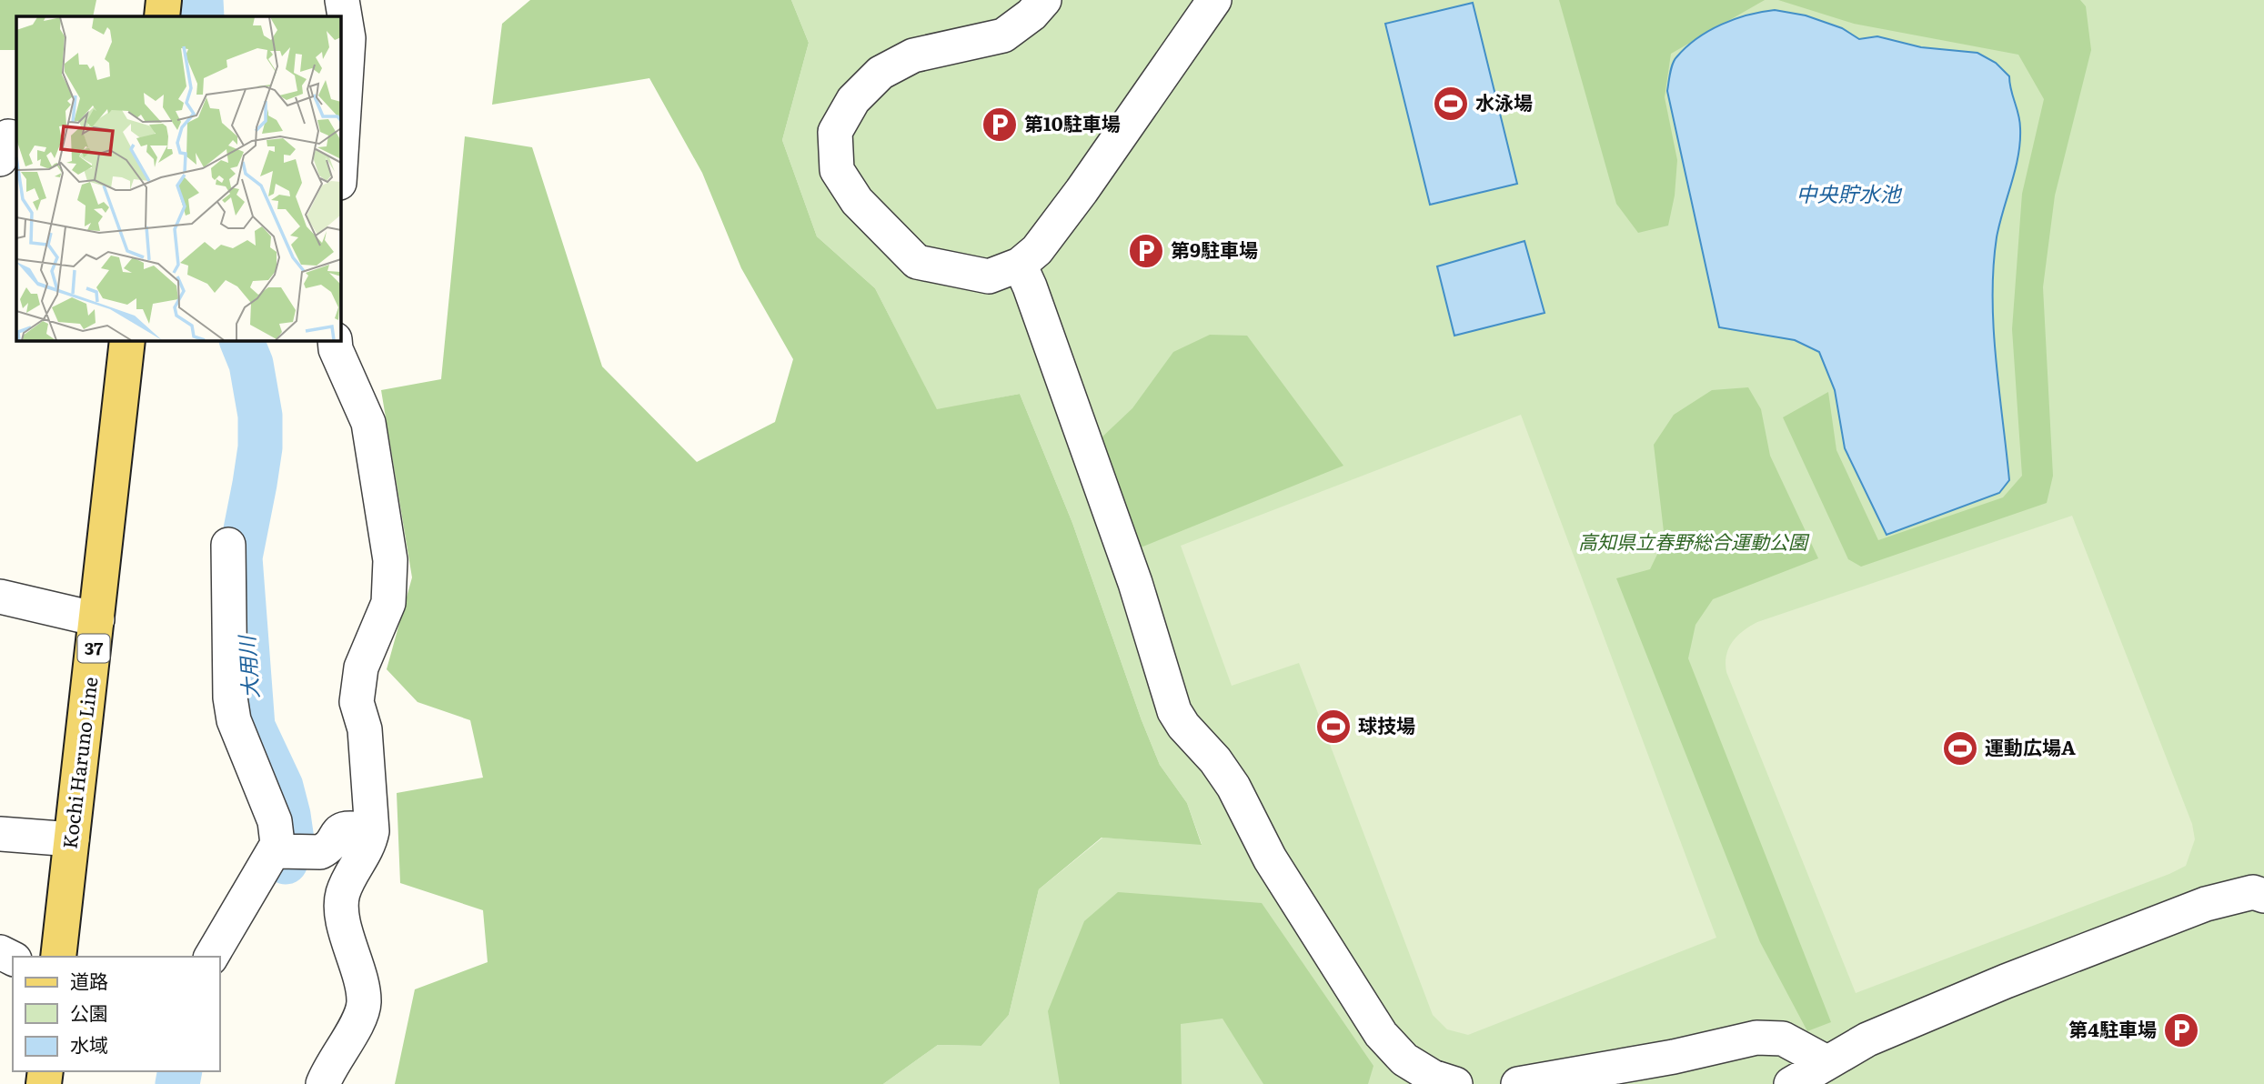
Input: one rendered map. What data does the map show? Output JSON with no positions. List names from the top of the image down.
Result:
{
  "streets": {
    "main road": ["37", "Kochi Haruno Line"]
  },
  "water": ["中央貯水池", "大用川"],
  "parks": ["高知県立春野総合運動公園"],
  "places": {
    "sports": ["水泳場", "球技場", "運動広場A"],
    "parking": ["第10駐車場", "第9駐車場", "第4駐車場"]
  },
  "legend": ["道路", "公園", "水域"]
}
